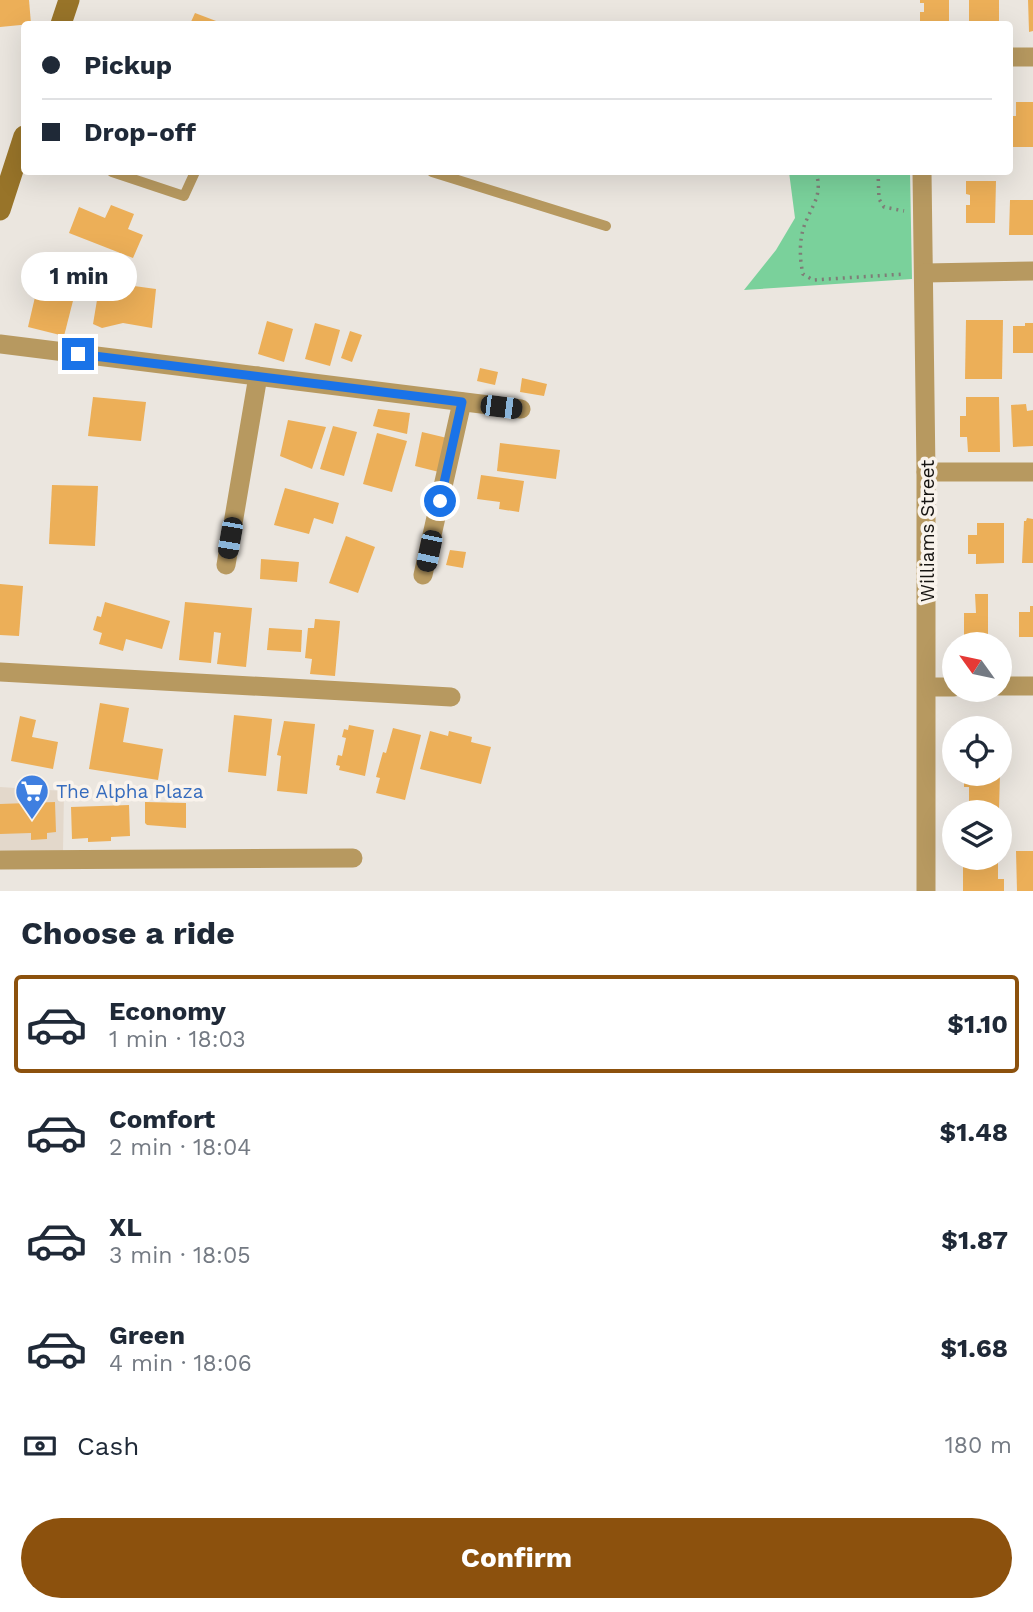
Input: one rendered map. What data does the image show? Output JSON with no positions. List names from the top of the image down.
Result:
{
  "streets": {
    "street": ["Williams Street"]
  },
  "places": {
    "supermarket": ["The Alpha Plaza"]
  },
  "north": "top left",
  "page": {
    "banner": ["Pickup", "Drop-off"],
    "bubble": "1 min",
    "heading": "Choose a ride",
    "list": [
      {
        "name": "Economy",
        "note": "1 min · 18:03",
        "value": "$1.10"
      },
      {
        "name": "Comfort",
        "note": "2 min · 18:04",
        "value": "$1.48"
      },
      {
        "name": "XL",
        "note": "3 min · 18:05",
        "value": "$1.87"
      },
      {
        "name": "Green",
        "note": "4 min · 18:06",
        "value": "$1.68"
      }
    ],
    "pay": ["Cash", "180 m"],
    "buttons": "Confirm"
  }
}
